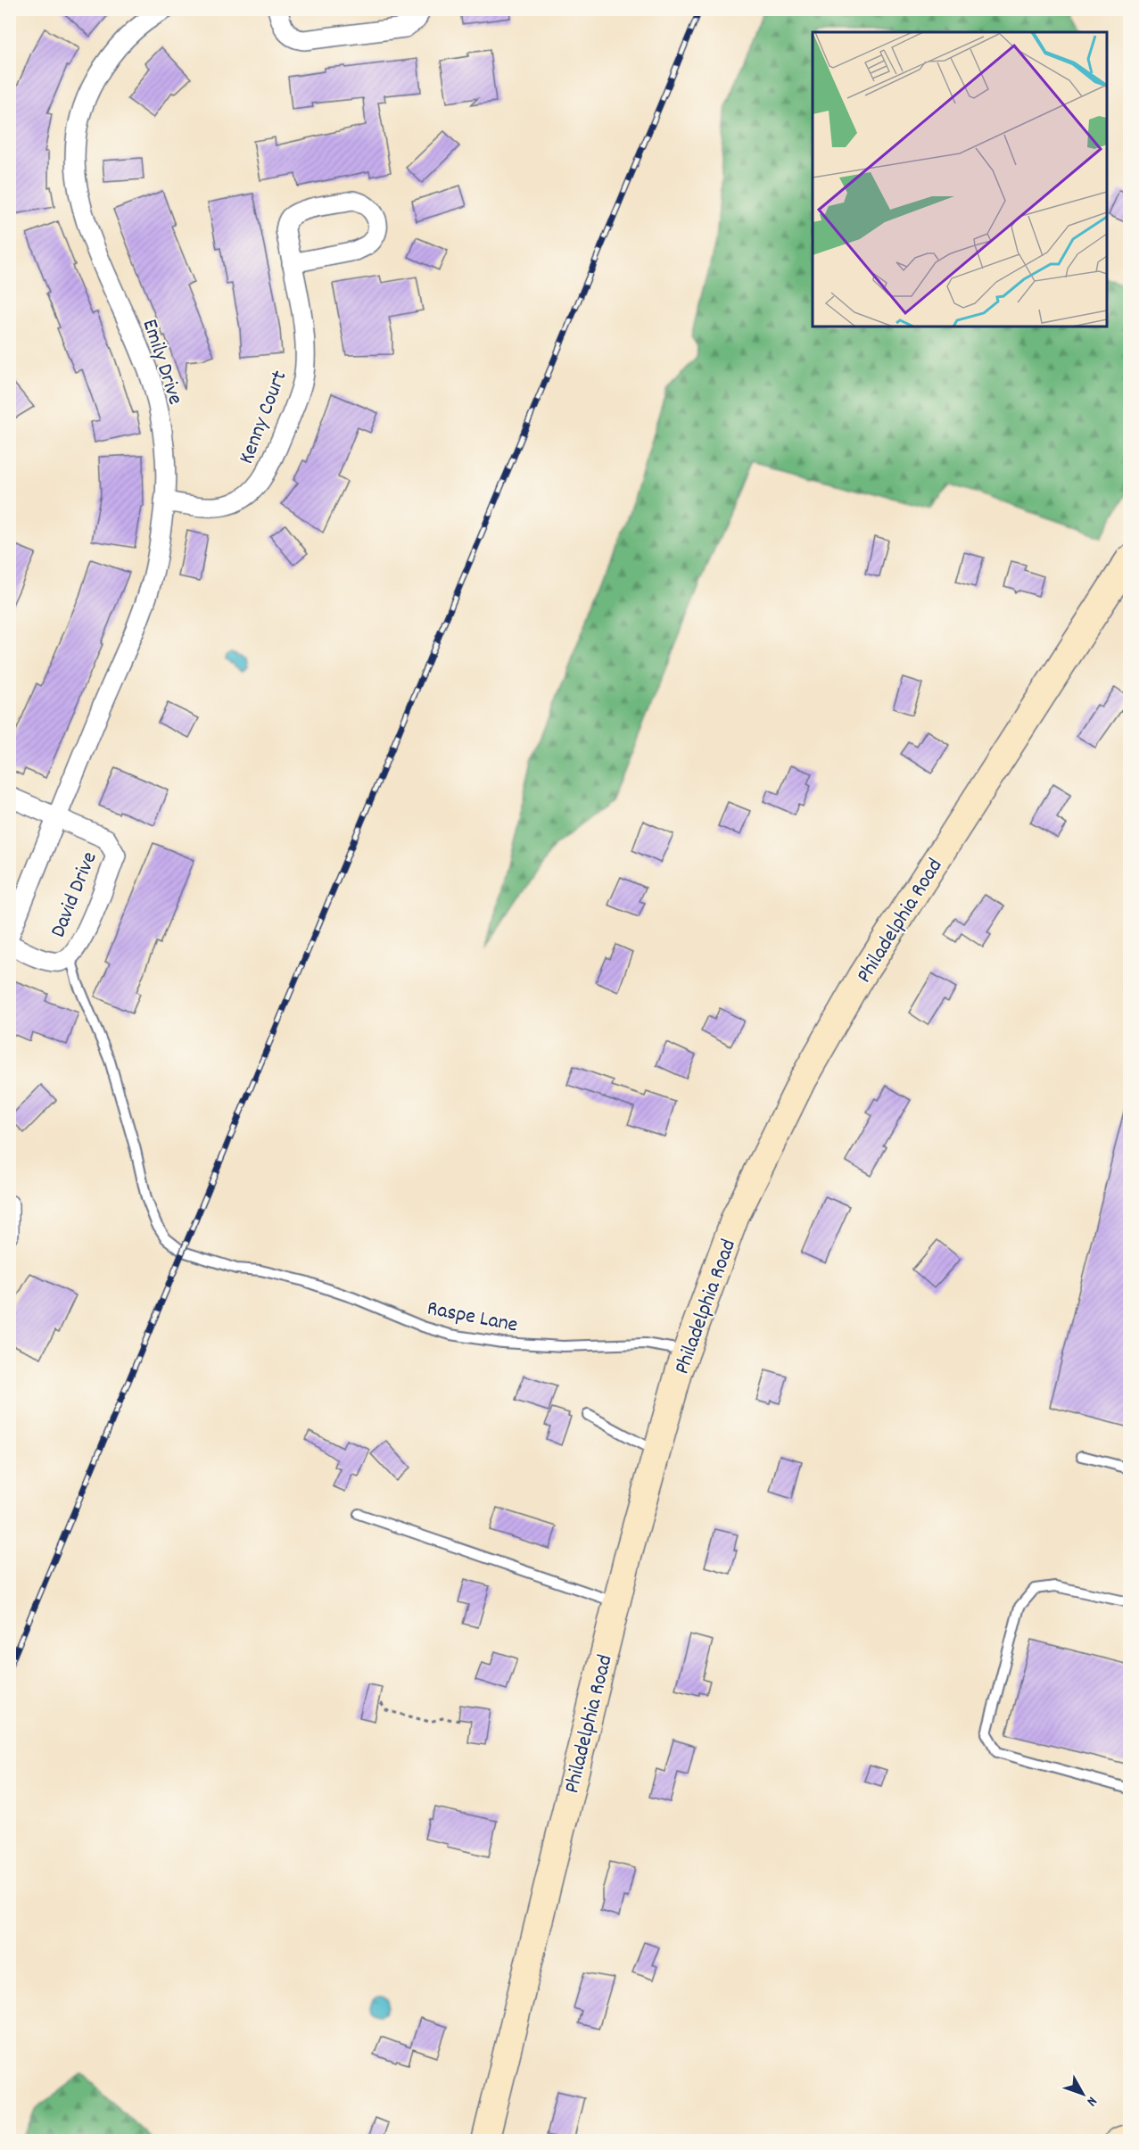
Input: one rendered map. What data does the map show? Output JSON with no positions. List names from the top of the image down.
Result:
{
  "streets": {
    "main road": ["Philadelphia Road"],
    "street": ["Emily Drive", "Kenny Court", "David Drive"],
    "lane": ["Raspe Lane"]
  },
  "crossings": [
    ["Emily Drive", "Kenny Court"],
    ["Emily Drive", "David Drive"],
    ["David Drive", "Raspe Lane"],
    ["Philadelphia Road", "Raspe Lane"]
  ],
  "north": "bottom right"
}
